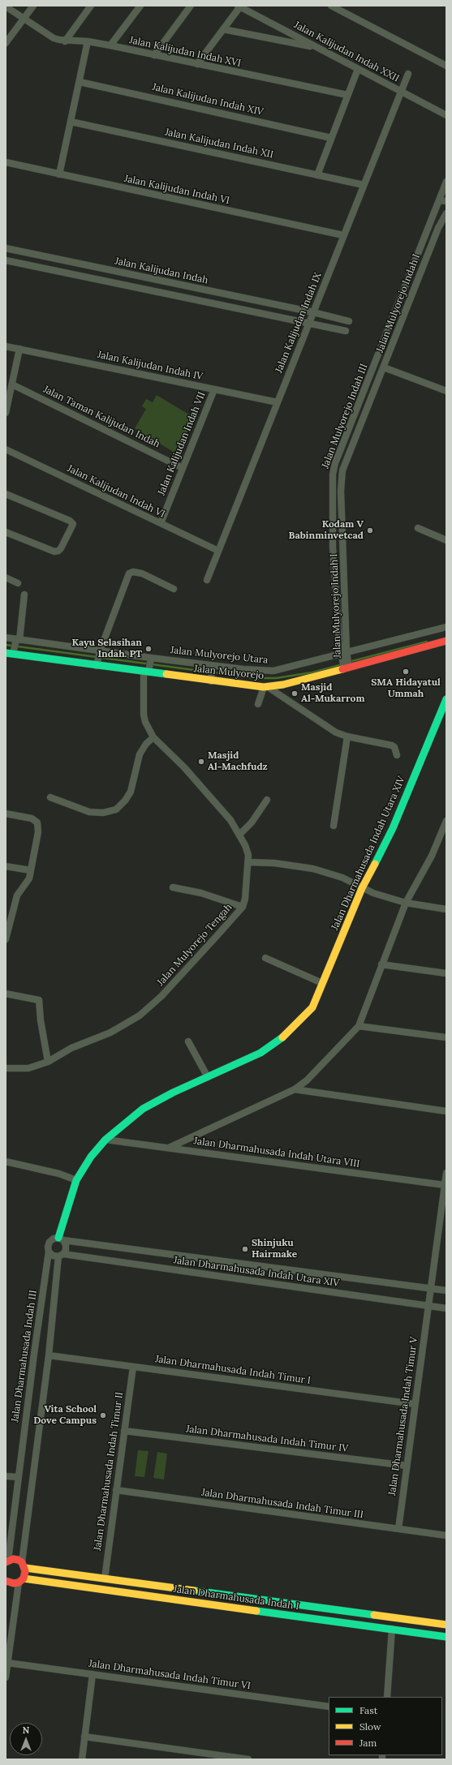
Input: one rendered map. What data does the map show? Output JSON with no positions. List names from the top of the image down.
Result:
{
  "streets": {
    "main road": ["Jalan Mulyorejo", "Jalan Dharmahusada Indah Utara XIV", "Jalan Dharmahusada Indah I"],
    "street": [
      "Jalan Kalijudan Indah XVI",
      "Jalan Kalijudan Indah XXII",
      "Jalan Kalijudan Indah XIV",
      "Jalan Kalijudan Indah XII",
      "Jalan Kalijudan Indah VI",
      "Jalan Kalijudan Indah",
      "Jalan Mulyorejo Indah I",
      "Jalan Kalijudan Indah IX",
      "Jalan Kalijudan Indah IV",
      "Jalan Mulyorejo Indah III",
      "Jalan Taman Kalijudan Indah",
      "Jalan Kalijudan Indah VII",
      "Jalan Mulyorejo Utara",
      "Jalan Mulyorejo Tengah",
      "Jalan Dharmahusada Indah Utara VIII",
      "Jalan Dharmahusada Indah III",
      "Jalan Dharmahusada Indah Timur I",
      "Jalan Dharmahusada Indah Timur V",
      "Jalan Dharmahusada Indah Timur IV",
      "Jalan Dharmahusada Indah Timur II",
      "Jalan Dharmahusada Indah Timur III",
      "Jalan Dharmahusada Indah Timur VI"
    ]
  },
  "crossings": [
    ["Jalan Kalijudan Indah XXII", "Jalan Kalijudan Indah IX"],
    ["Jalan Kalijudan Indah XII", "Jalan Kalijudan Indah IX"],
    ["Jalan Kalijudan Indah VI", "Jalan Kalijudan Indah IX"],
    ["Jalan Kalijudan Indah VI", "Jalan Kalijudan Indah VII"],
    ["Jalan Kalijudan Indah", "Jalan Kalijudan Indah IX"],
    ["Jalan Mulyorejo Indah I", "Jalan Mulyorejo Indah III"],
    ["Jalan Mulyorejo Indah I", "Jalan Mulyorejo Utara"],
    ["Jalan Kalijudan Indah IX", "Jalan Kalijudan Indah IV"],
    ["Jalan Kalijudan Indah IV", "Jalan Kalijudan Indah VII"],
    ["Jalan Mulyorejo Indah III", "Jalan Mulyorejo Utara"],
    ["Jalan Mulyorejo Indah III", "Jalan Mulyorejo"],
    ["Jalan Taman Kalijudan Indah", "Jalan Kalijudan Indah VII"],
    ["Jalan Mulyorejo Utara", "Jalan Mulyorejo Tengah"],
    ["Jalan Mulyorejo", "Jalan Mulyorejo Tengah"],
    ["Jalan Dharmahusada Indah Utara XIV", "Jalan Dharmahusada Indah Utara VIII"],
    ["Jalan Dharmahusada Indah Utara XIV", "Jalan Dharmahusada Indah III"],
    ["Jalan Dharmahusada Indah Utara XIV", "Jalan Dharmahusada Indah Timur V"],
    ["Jalan Dharmahusada Indah Utara VIII", "Jalan Dharmahusada Indah Timur V"],
    ["Jalan Dharmahusada Indah III", "Jalan Dharmahusada Indah I"],
    ["Jalan Dharmahusada Indah Timur I", "Jalan Dharmahusada Indah Timur V"],
    ["Jalan Dharmahusada Indah Timur I", "Jalan Dharmahusada Indah Timur II"],
    ["Jalan Dharmahusada Indah Timur V", "Jalan Dharmahusada Indah Timur IV"],
    ["Jalan Dharmahusada Indah Timur V", "Jalan Dharmahusada Indah Timur III"],
    ["Jalan Dharmahusada Indah Timur IV", "Jalan Dharmahusada Indah Timur II"],
    ["Jalan Dharmahusada Indah Timur II", "Jalan Dharmahusada Indah Timur III"],
    ["Jalan Dharmahusada Indah Timur II", "Jalan Dharmahusada Indah I"]
  ],
  "places": [
    "Kodam V Babinminvetcad",
    "Kayu Selasihan Indah. PT",
    "SMA Hidayatul Ummah",
    "Masjid Al-Mukarrom",
    "Masjid Al-Machfudz",
    "Shinjuku Hairmake",
    "Vita School Dove Campus"
  ],
  "legend": ["Fast", "Slow", "Jam"],
  "north": "top"
}
